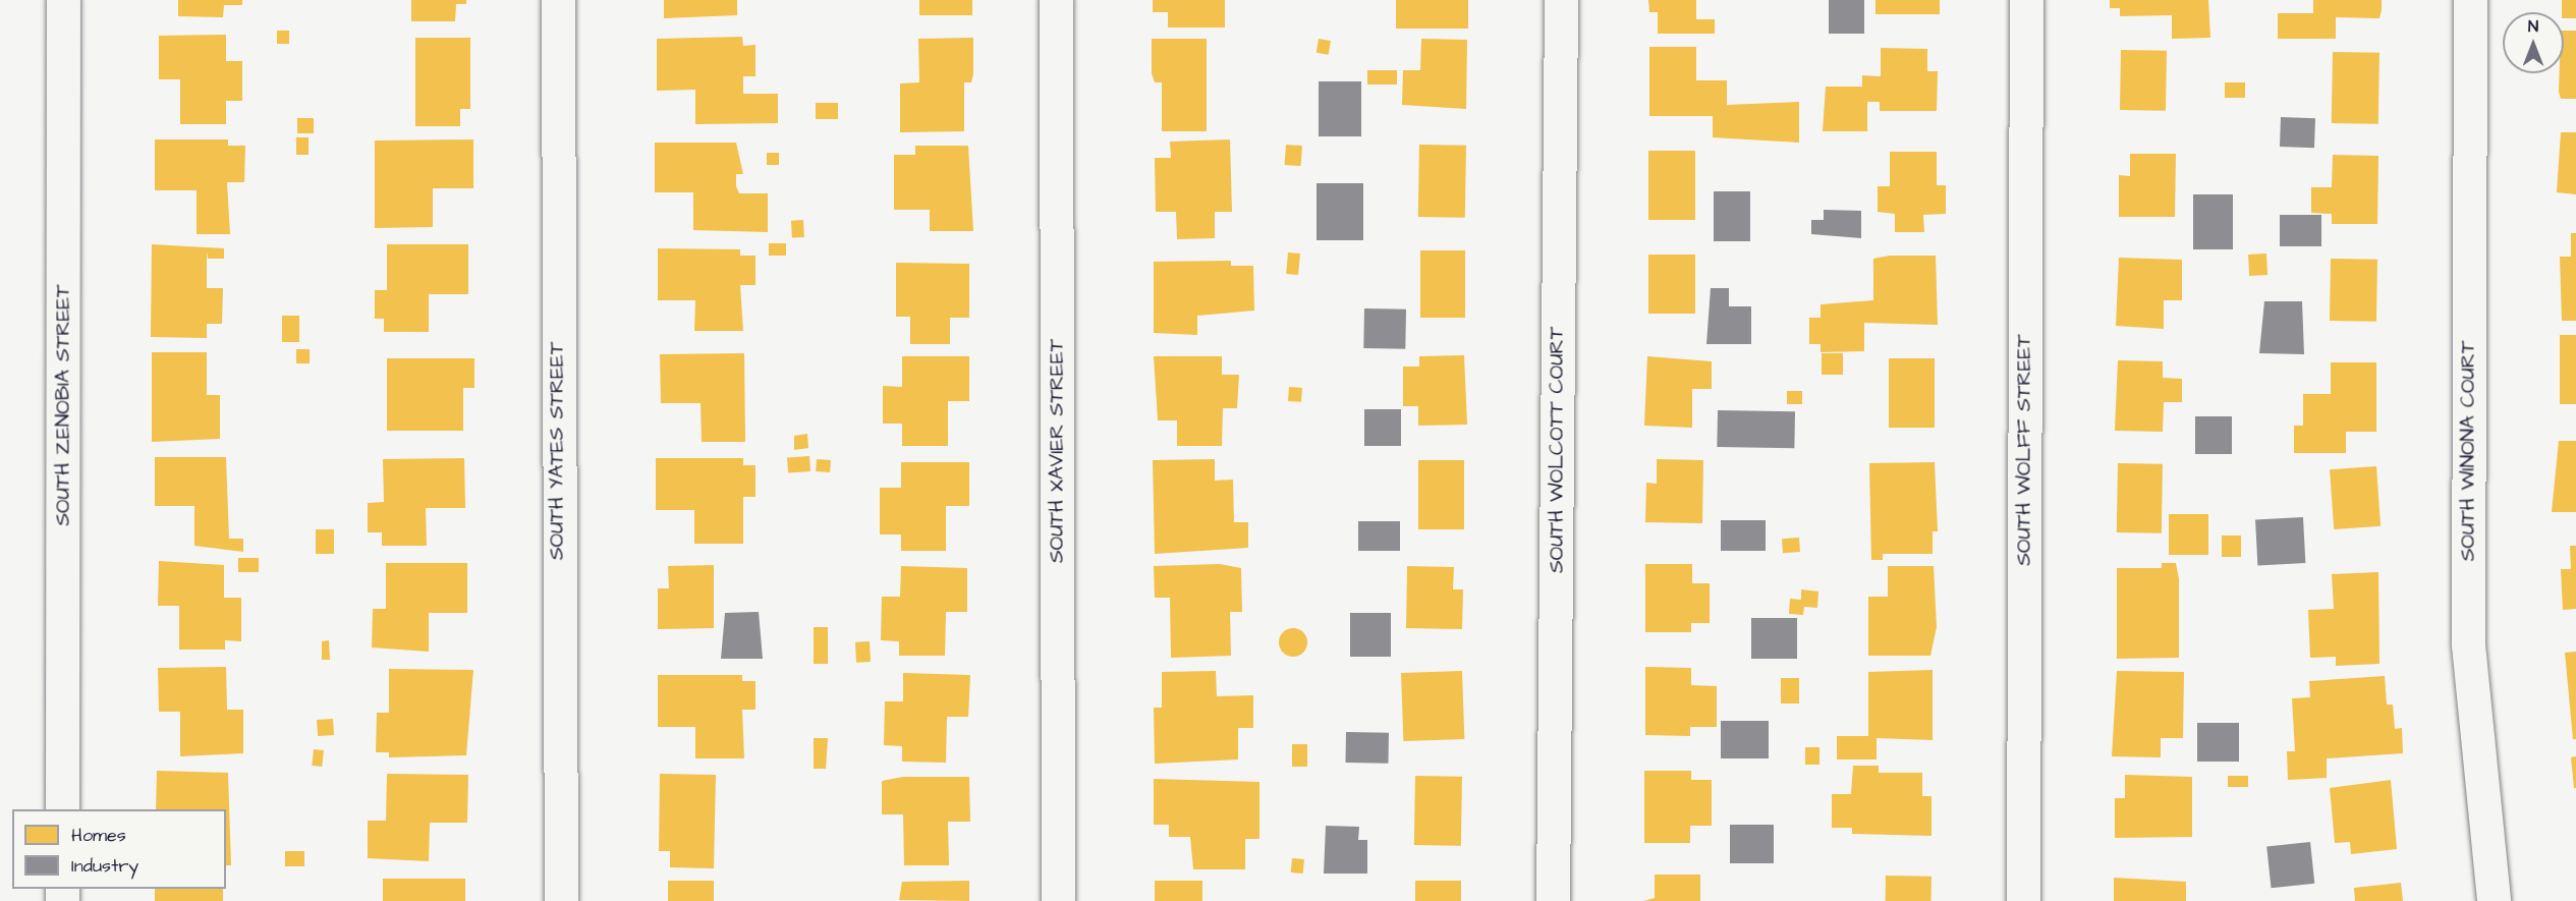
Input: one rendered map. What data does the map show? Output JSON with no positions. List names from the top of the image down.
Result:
{
  "streets": {
    "street": [
      "SOUTH ZENOBIA STREET",
      "SOUTH WOLCOTT COURT",
      "SOUTH WOLFF STREET",
      "SOUTH YATES STREET",
      "SOUTH XAVIER STREET",
      "SOUTH WINONA COURT"
    ]
  },
  "legend": ["Homes", "Industry"],
  "north": "top"
}
